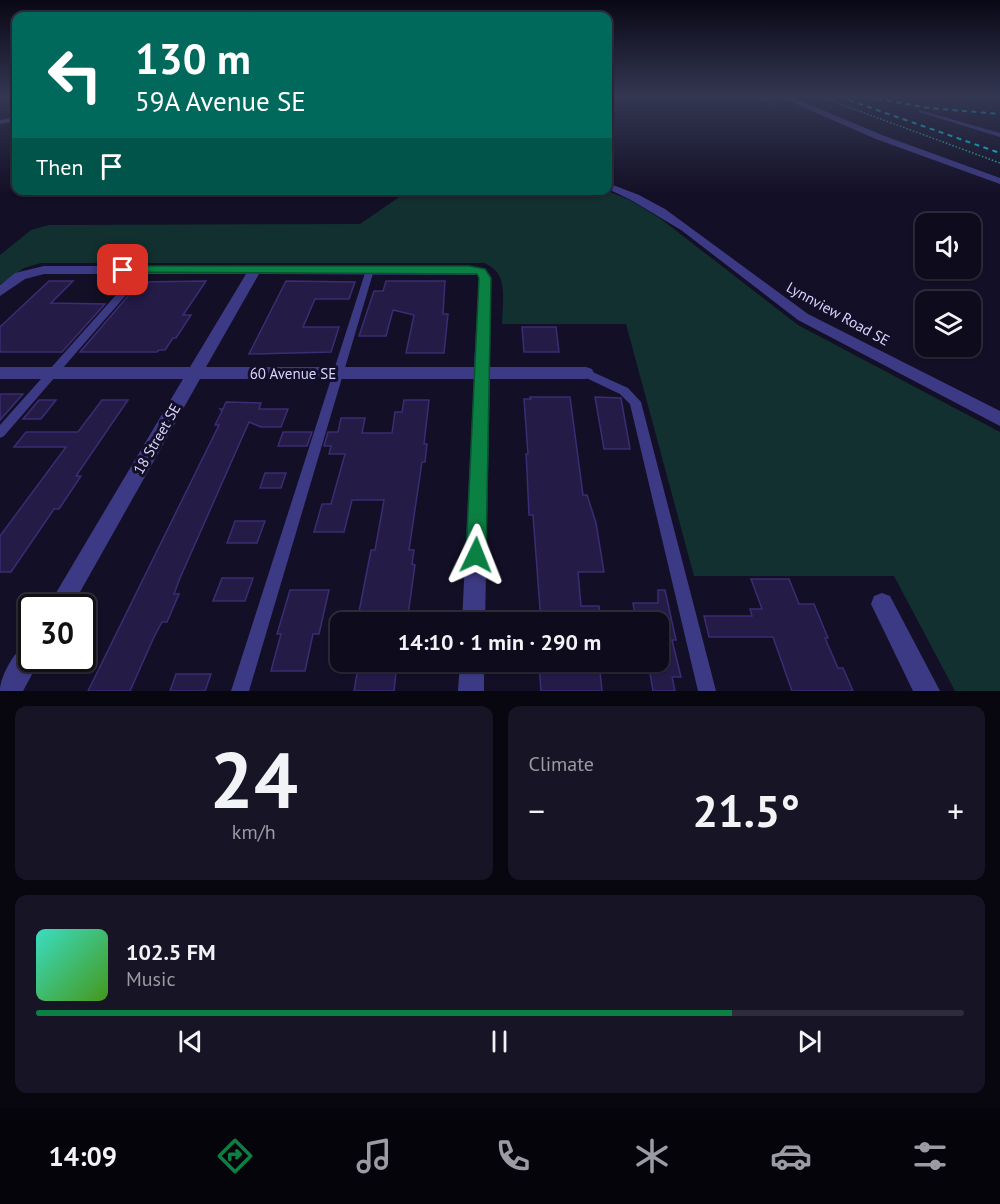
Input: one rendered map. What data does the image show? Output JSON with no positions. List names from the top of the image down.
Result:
{
  "streets": {
    "street": ["Lynnview Road SE", "60 Avenue SE", "18 Street SE"]
  },
  "crossings": [
    ["60 Avenue SE", "18 Street SE"]
  ],
  "page": {
    "turn": ["130 m", "59A Avenue SE"],
    "then": "Then",
    "limit": "30",
    "trip": "14:10 · 1 min · 290 m",
    "tile": [
      ["24", "km/h"],
      "Climate"
    ],
    "heat": ["−", "21.5°", "+"],
    "song": ["102.5 FM", "Music"],
    "tabs": "14:09"
  }
}
